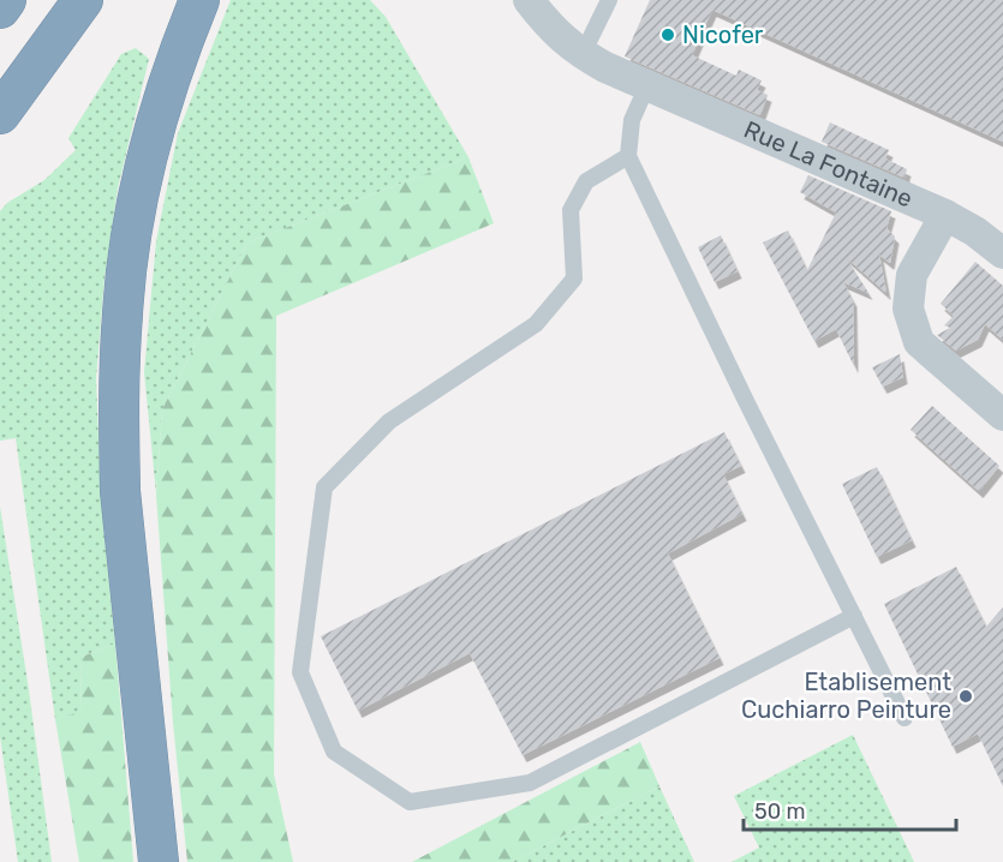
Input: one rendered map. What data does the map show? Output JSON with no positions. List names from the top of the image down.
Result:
{
  "streets": {
    "street": ["Rue La Fontaine"]
  },
  "places": ["Nicofer", "Etablisement Cuchiarro Peinture"],
  "scale_bar": "50 m"
}
